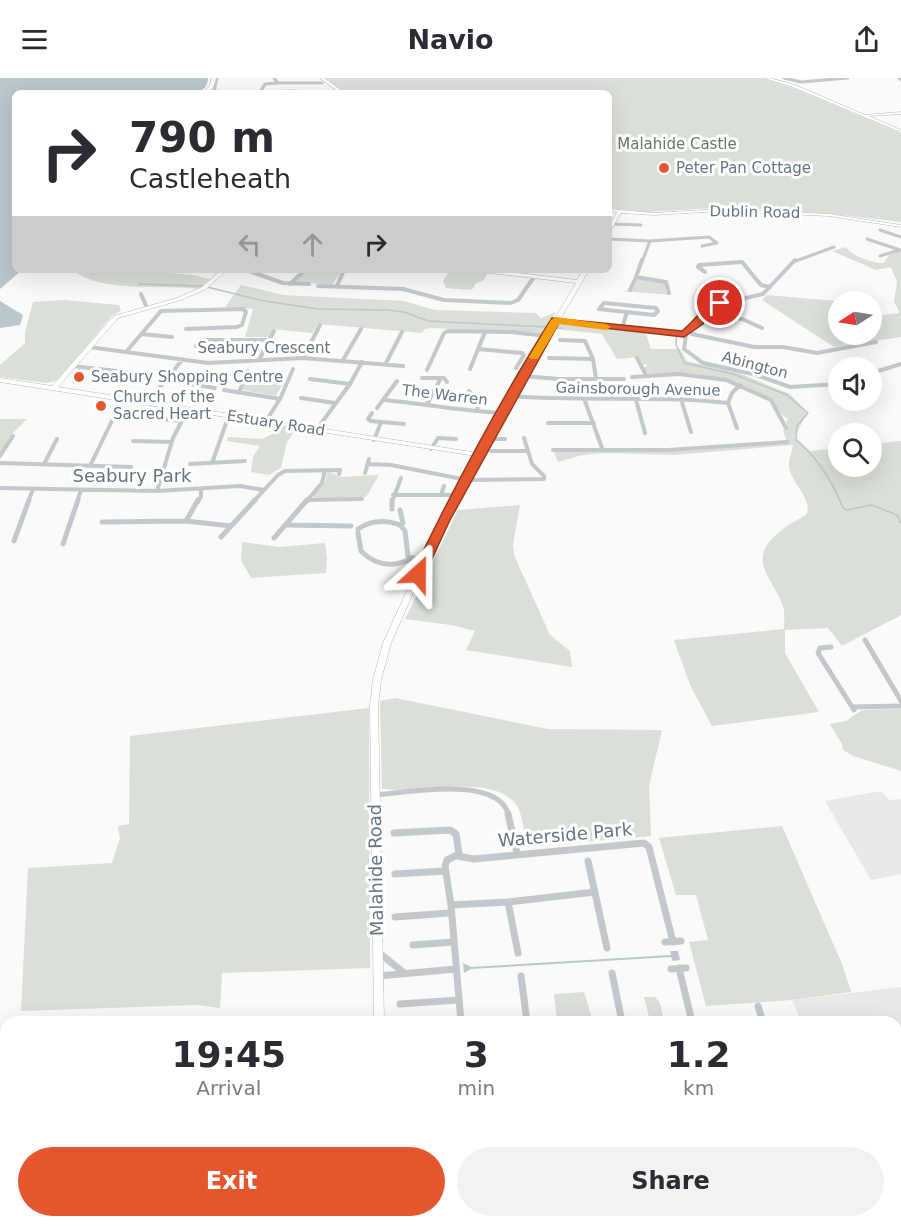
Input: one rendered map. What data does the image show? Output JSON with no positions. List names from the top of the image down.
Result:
{
  "streets": {
    "main road": ["Dublin Road", "Estuary Road", "Malahide Road"],
    "street": [
      "Seabury Crescent",
      "Abington",
      "Gainsborough Avenue",
      "The Warren",
      "Seabury Park",
      "Waterside Park"
    ]
  },
  "crossings": [
    ["Gainsborough Avenue", "Malahide Road"],
    ["The Warren", "Malahide Road"],
    ["Estuary Road", "Malahide Road"]
  ],
  "parks": ["Malahide Castle"],
  "places": ["Peter Pan Cottage", "Seabury Shopping Centre", "Church of the Sacred Heart"],
  "north": "left",
  "page": {
    "header": "Navio",
    "turn": ["790 m", "Castleheath"],
    "eta": [
      "19:45",
      "Arrival",
      "3",
      "min",
      "1.2",
      "km"
    ],
    "buttons": ["Exit", "Share"]
  }
}
